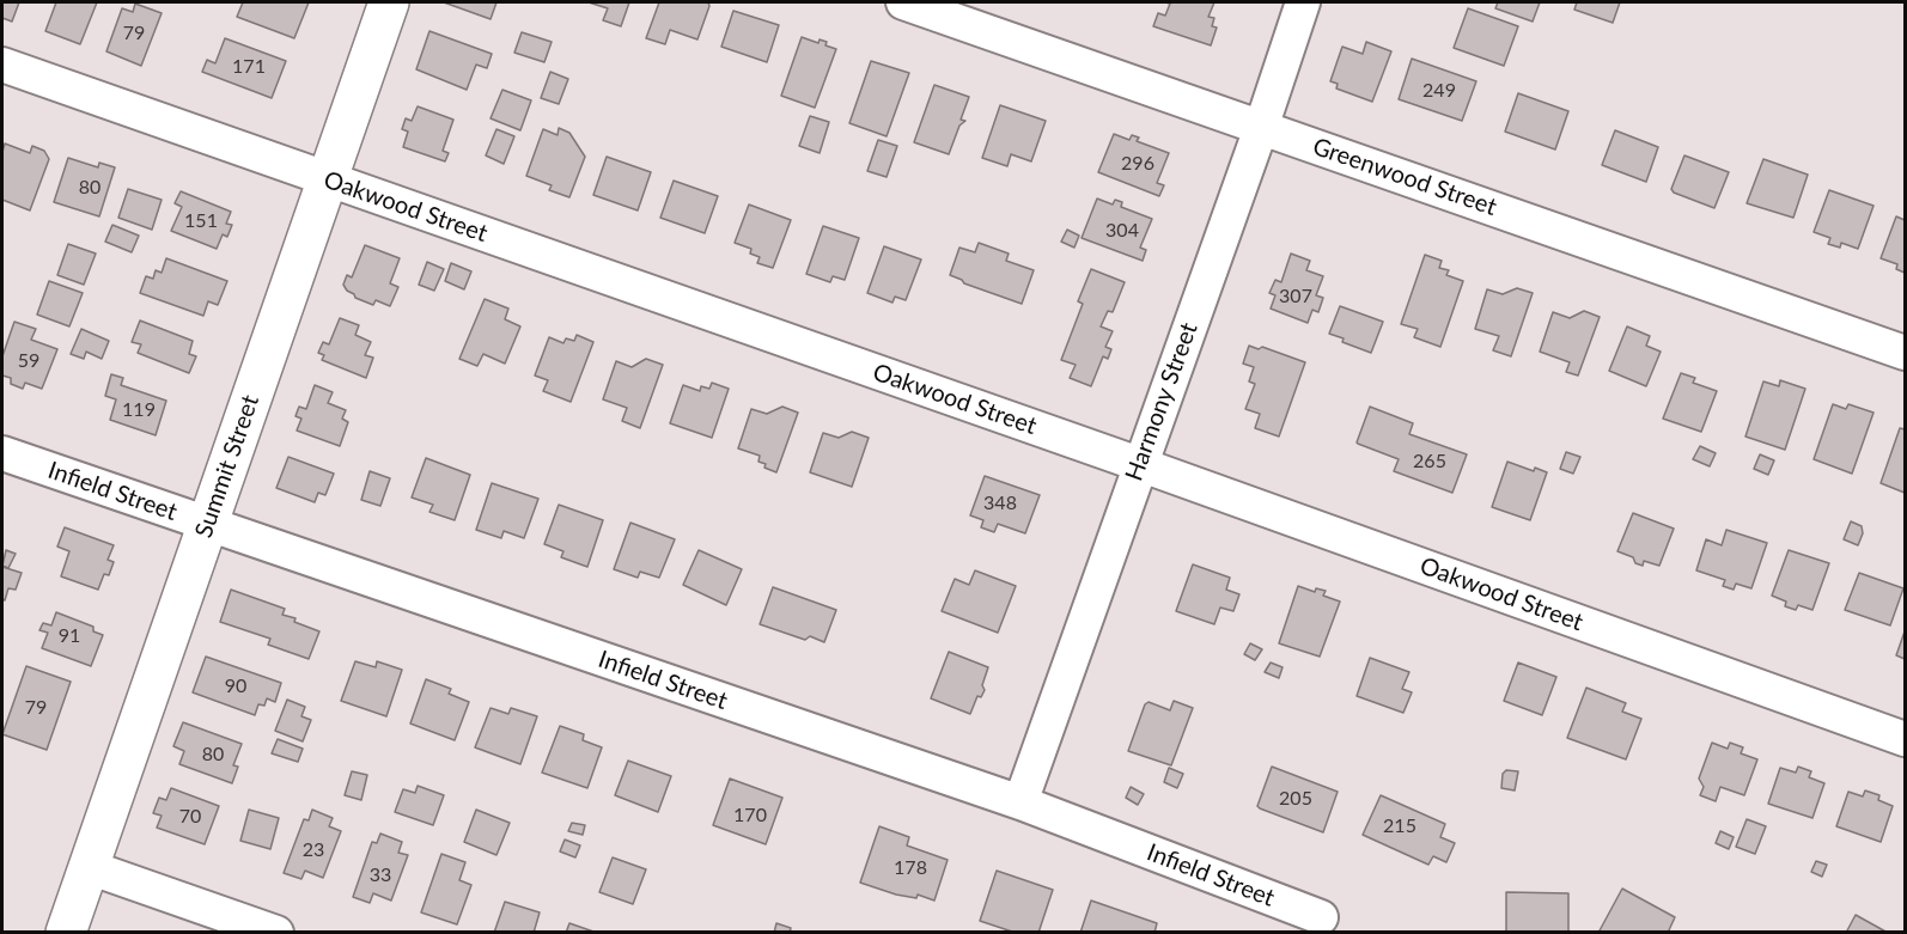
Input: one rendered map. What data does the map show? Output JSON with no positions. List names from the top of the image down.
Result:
{
  "streets": {
    "main road": ["Summit Street"],
    "street": [
      "Greenwood Street",
      "Oakwood Street",
      "Harmony Street",
      "Infield Street"
    ]
  },
  "crossings": [
    ["Greenwood Street", "Harmony Street"],
    ["Oakwood Street", "Harmony Street"],
    ["Oakwood Street", "Summit Street"],
    ["Harmony Street", "Infield Street"],
    ["Summit Street", "Infield Street"]
  ],
  "house_numbers": [
    "79",
    "171",
    "249",
    "296",
    "80",
    "151",
    "304",
    "307",
    "59",
    "119",
    "265",
    "348",
    "91",
    "90",
    "79",
    "80",
    "205",
    "170",
    "70",
    "215",
    "23",
    "178",
    "33"
  ]
}
